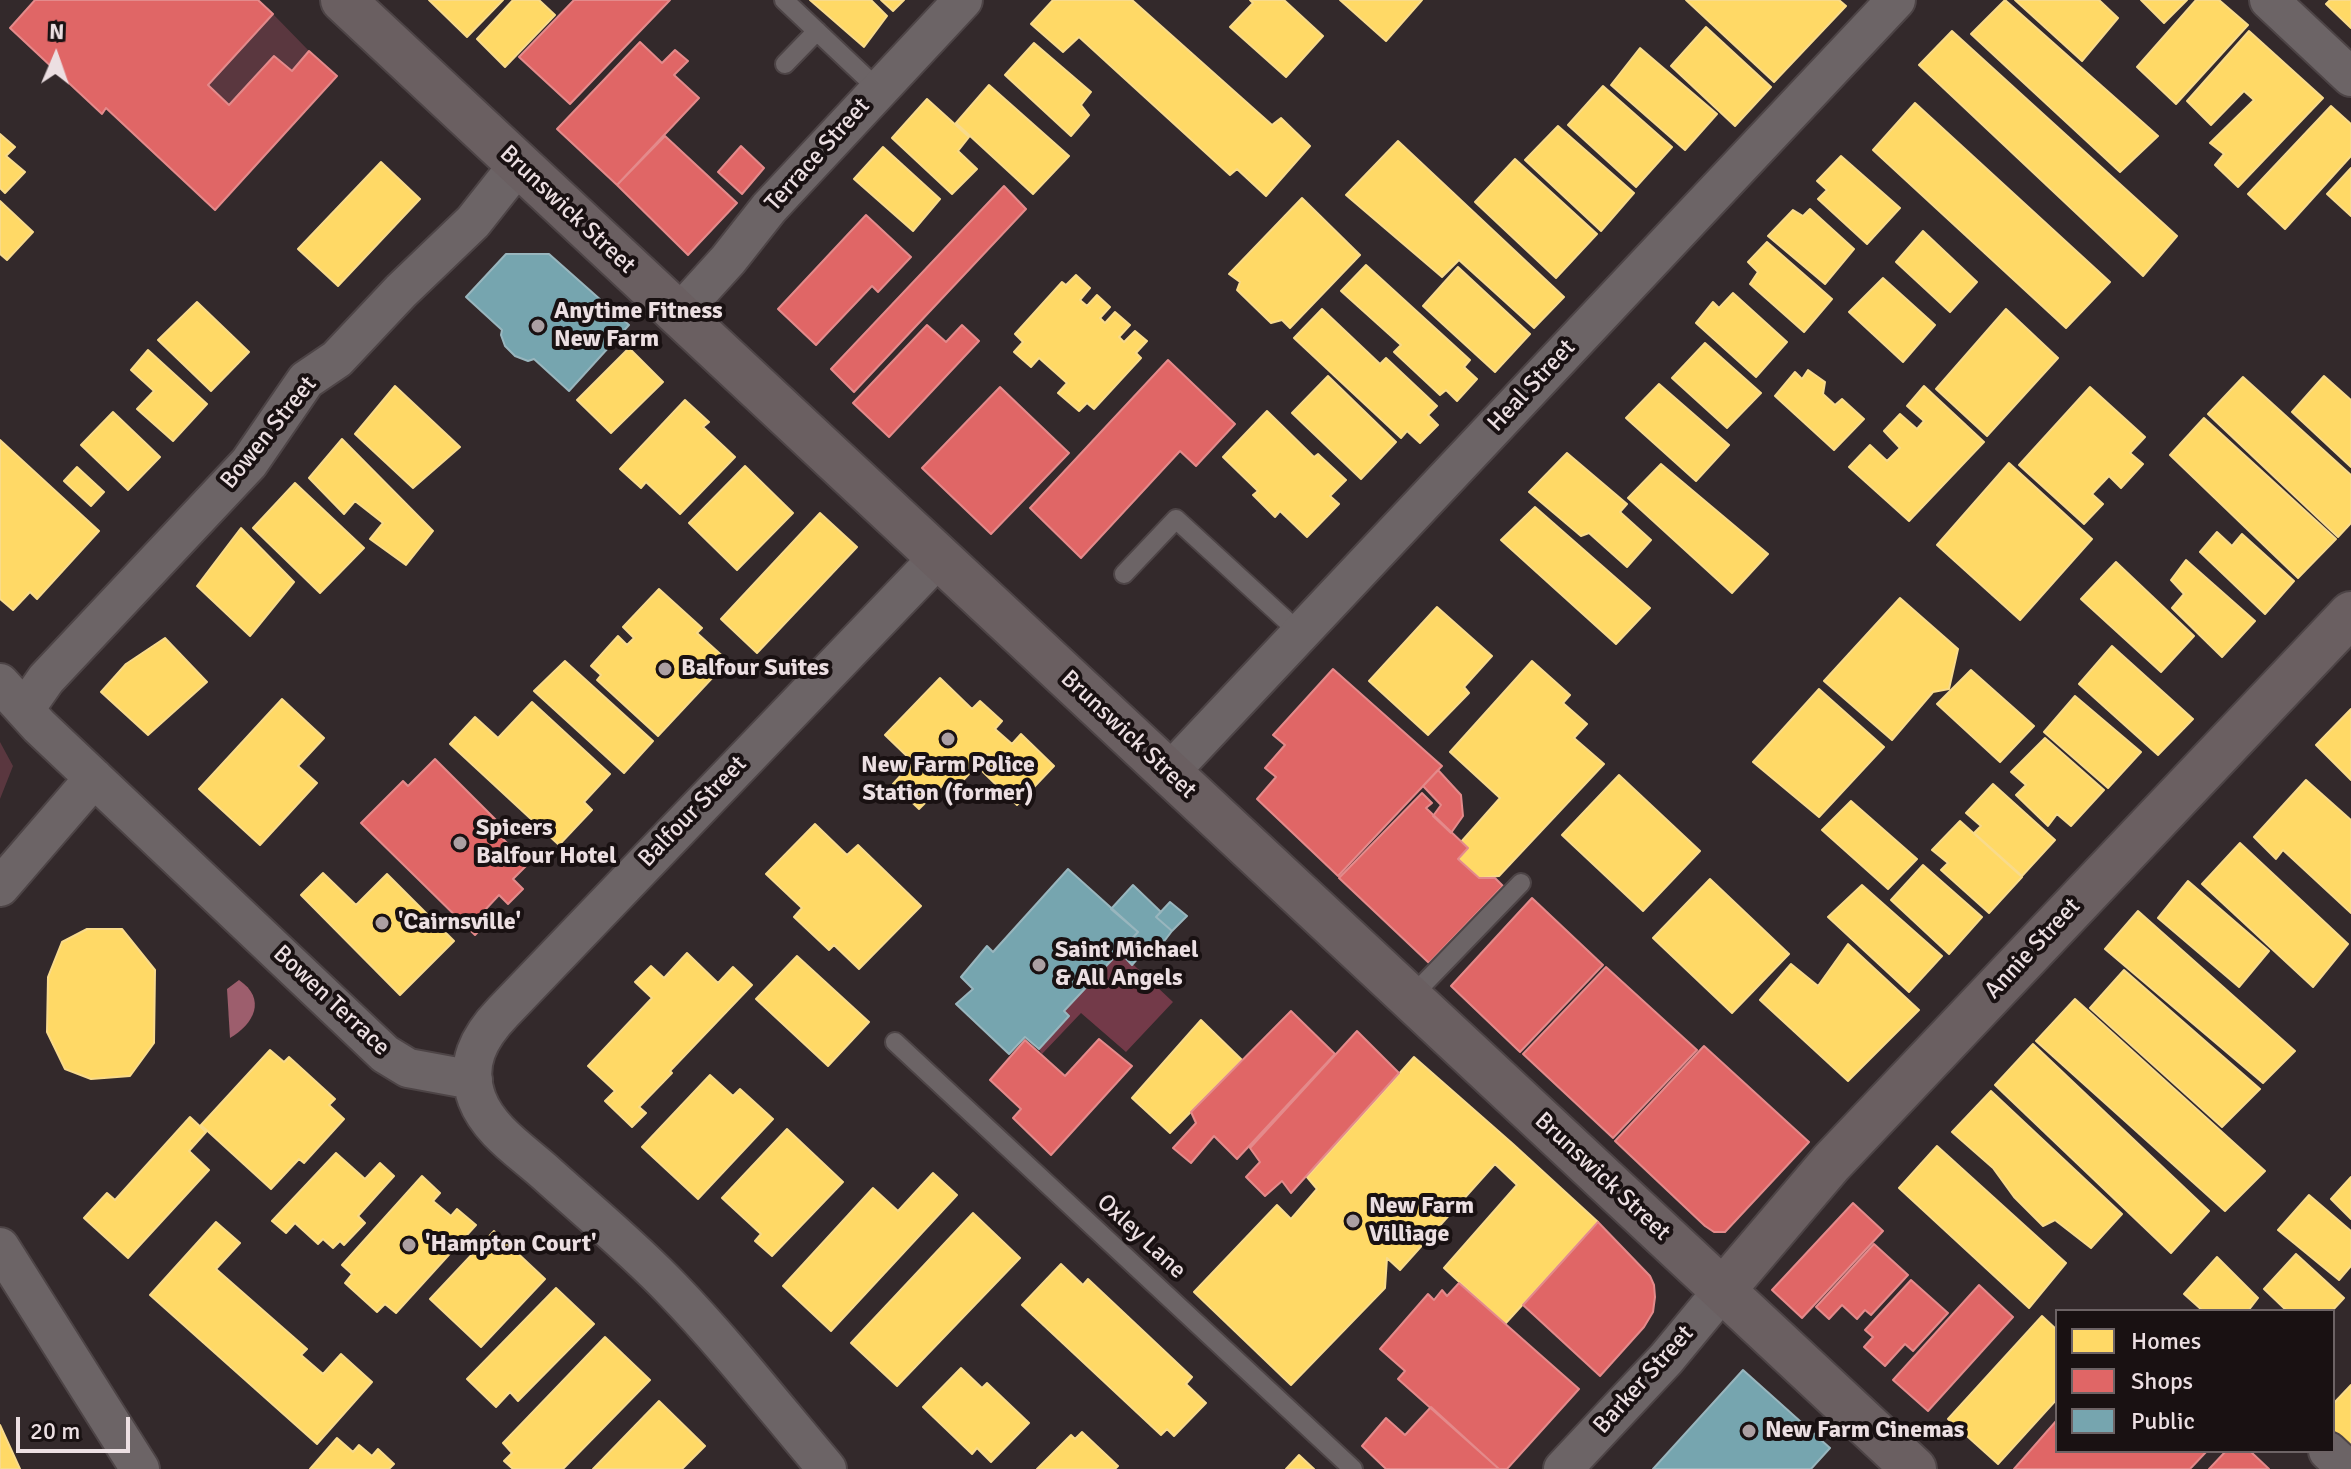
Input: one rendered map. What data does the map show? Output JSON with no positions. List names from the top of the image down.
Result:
{
  "streets": {
    "main road": ["Brunswick Street", "Annie Street"],
    "street": [
      "Terrace Street",
      "Heal Street",
      "Bowen Street",
      "Balfour Street",
      "Bowen Terrace",
      "Barker Street"
    ],
    "lane": ["Oxley Lane"]
  },
  "crossings": [
    ["Terrace Street", "Brunswick Street"],
    ["Brunswick Street", "Heal Street"],
    ["Brunswick Street", "Bowen Street"],
    ["Brunswick Street", "Balfour Street"],
    ["Brunswick Street", "Annie Street"],
    ["Brunswick Street", "Barker Street"],
    ["Bowen Street", "Bowen Terrace"],
    ["Balfour Street", "Bowen Terrace"],
    ["Annie Street", "Barker Street"]
  ],
  "places": [
    "Anytime Fitness New Farm",
    "Balfour Suites",
    "New Farm Police Station (former)",
    "Spicers Balfour Hotel",
    "'Cairnsville'",
    "Saint Michael & All Angels",
    "New Farm Villiage",
    "'Hampton Court'",
    "New Farm Cinemas"
  ],
  "legend": ["Homes", "Shops", "Public"],
  "scale_bar": "20 m",
  "north": "top"
}
